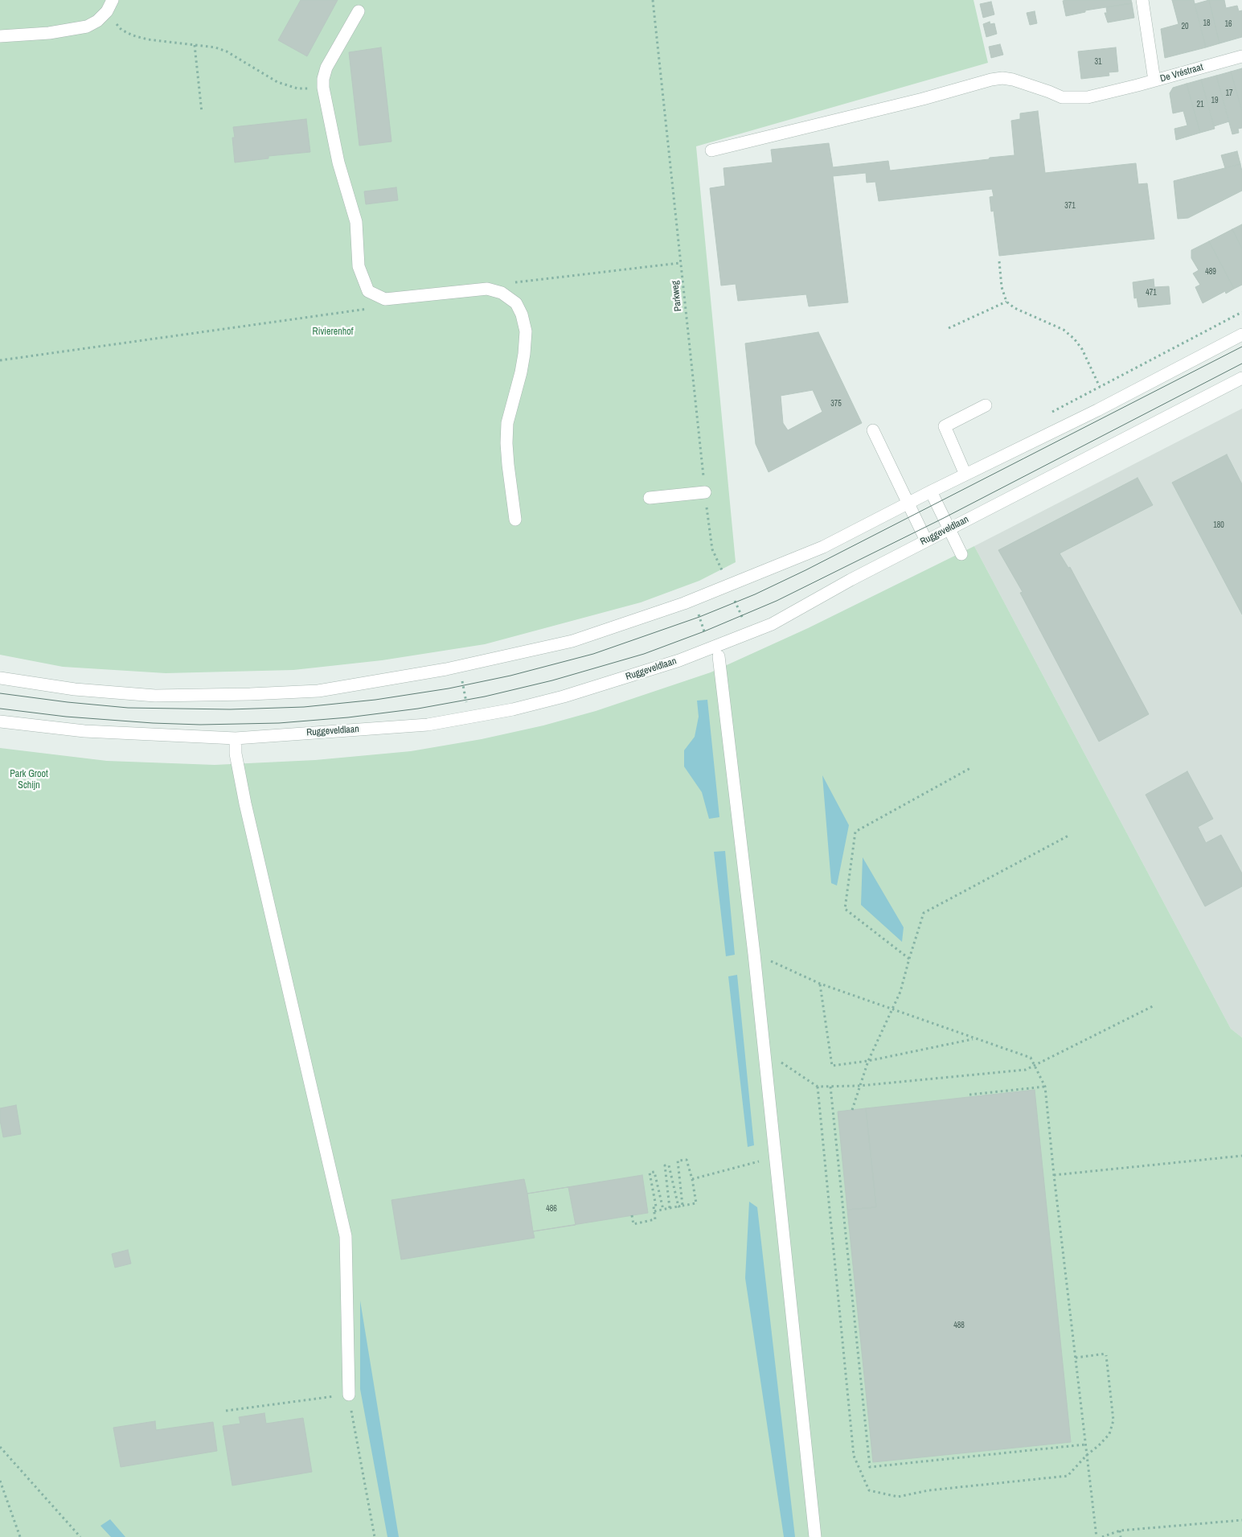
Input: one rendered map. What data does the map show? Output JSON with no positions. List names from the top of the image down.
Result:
{
  "streets": {
    "street": ["De Vréstraat", "Ruggeveldlaan"],
    "path": ["Parkweg"]
  },
  "crossings": [
    ["Parkweg", "Ruggeveldlaan"]
  ],
  "parks": ["Rivierenhof", "Park Groot Schijn"],
  "house_numbers": [
    "18",
    "16",
    "20",
    "31",
    "17",
    "19",
    "21",
    "371",
    "489",
    "471",
    "375",
    "180",
    "486",
    "488"
  ]
}
